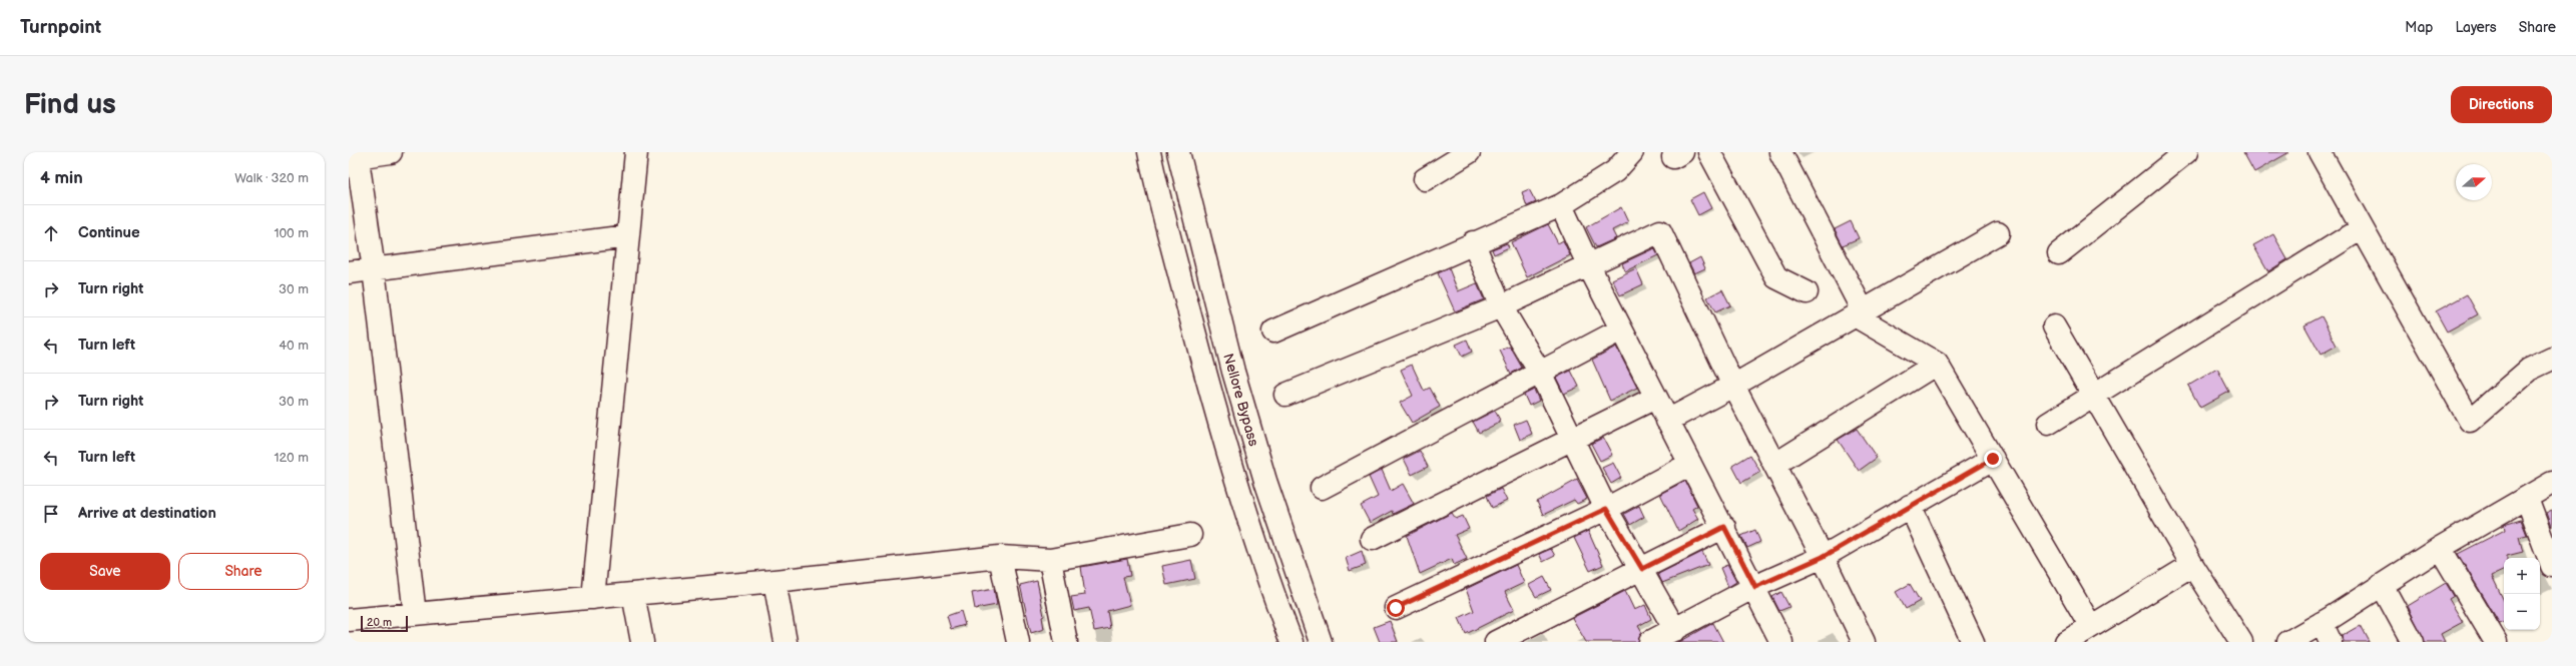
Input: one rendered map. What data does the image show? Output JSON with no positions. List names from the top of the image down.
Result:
{
  "streets": {
    "main road": ["Nellore Bypass"]
  },
  "scale_bar": "20 m",
  "north": "right",
  "page": {
    "header": "Turnpoint",
    "nav": ["Map", "Layers", "Share"],
    "buttons": [
      "Directions",
      ["Save", "Share"]
    ],
    "title": "Find us",
    "heading": ["4 min", "Walk · 320 m"],
    "list": [
      ["Continue", "100 m"],
      ["Turn right", "30 m"],
      ["Turn left", "40 m"],
      ["Turn right", "30 m"],
      ["Turn left", "120 m"],
      "Arrive at destination"
    ],
    "map_buttons": ["+", "−"],
    "scale": "20 m"
  }
}
